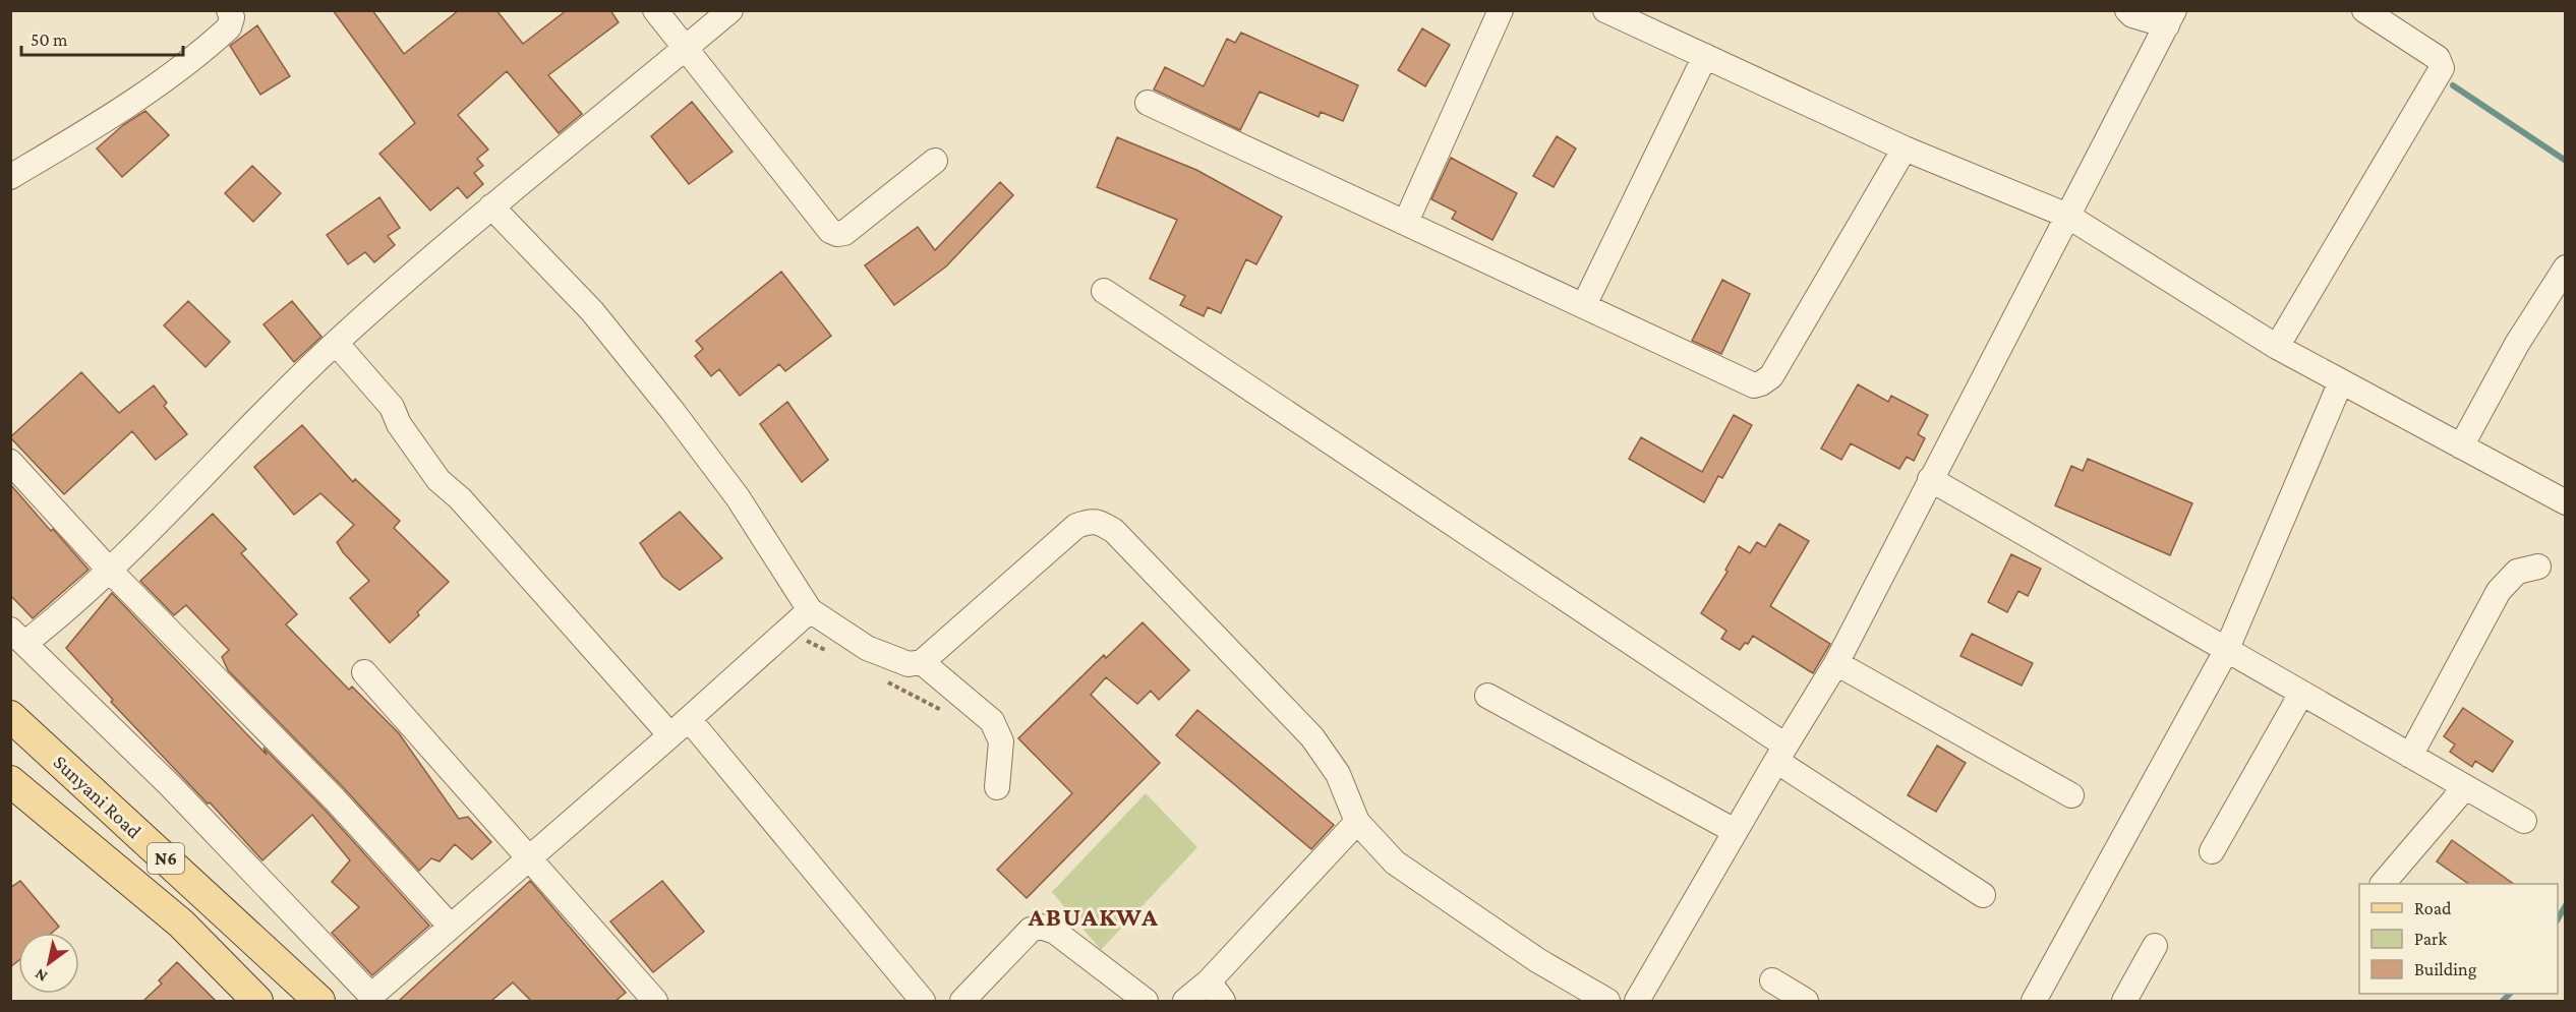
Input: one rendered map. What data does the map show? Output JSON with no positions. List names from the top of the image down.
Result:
{
  "streets": {
    "main road": ["Sunyani Road", "N6"]
  },
  "districts": ["ABUAKWA"],
  "legend": ["Road", "Park", "Building"],
  "scale_bar": "50 m",
  "north": "bottom left"
}
